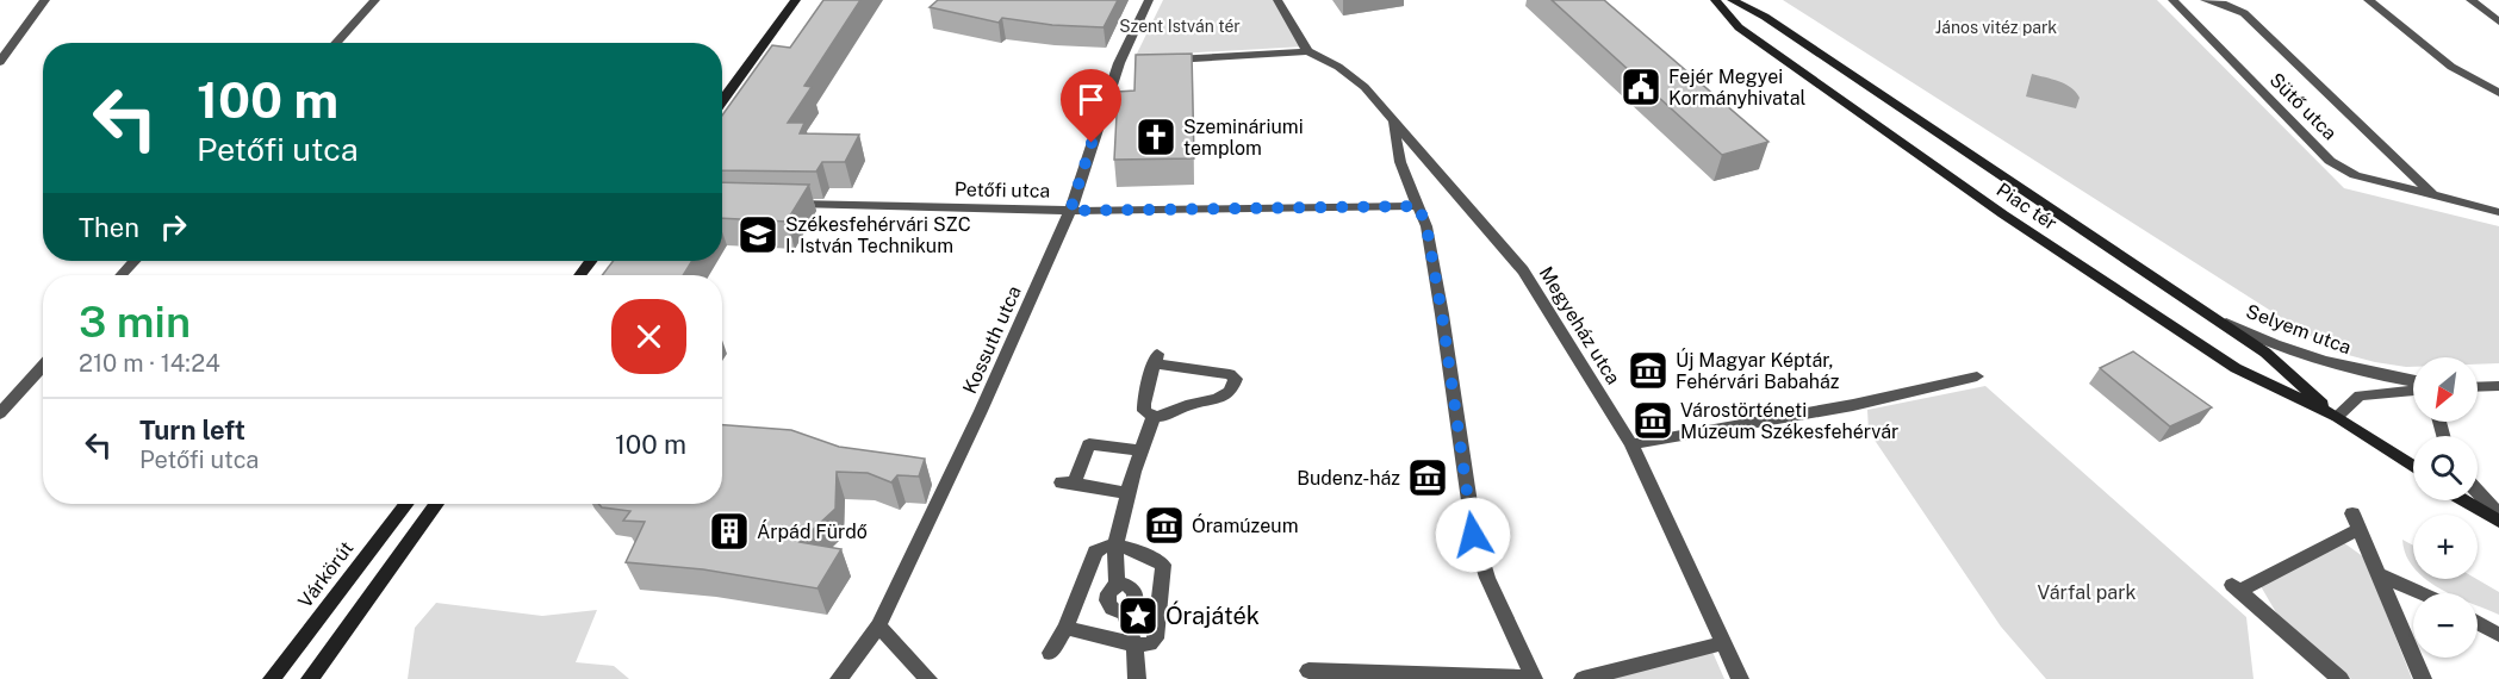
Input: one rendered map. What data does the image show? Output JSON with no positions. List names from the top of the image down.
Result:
{
  "streets": {
    "main road": ["Piac tér", "Várkörút"],
    "street": [
      "Sütő utca",
      "Petőfi utca",
      "Megyeház utca",
      "Selyem utca",
      "Kossuth utca"
    ]
  },
  "crossings": [
    ["Petőfi utca", "Kossuth utca"],
    ["Piac tér", "Selyem utca"]
  ],
  "parks": ["Szent István tér", "János vitéz park", "Várfal park"],
  "places": {
    "public building": ["Fejér Megyei Kormányhivatal"],
    "church": ["Szemináriumi templom"],
    "school or university": ["Székesfehérvári SZC I. István Technikum"],
    "museum": [
      "Új Magyar Képtár, Fehérvári Babaház",
      "Várostörténeti Múzeum Székesfehérvár",
      "Budenz-ház",
      "Óramúzeum"
    ],
    "building": ["Árpád Fürdő"],
    "place": ["Órajáték"]
  },
  "north": "bottom left",
  "page": {
    "turn": ["100 m", "Petőfi utca"],
    "then": "Then",
    "heading": ["3 min", "210 m · 14:24"],
    "map_buttons": ["+", "−"],
    "list": [
      {
        "name": "Turn left",
        "note": "Petőfi utca",
        "value": "100 m"
      }
    ]
  }
}
